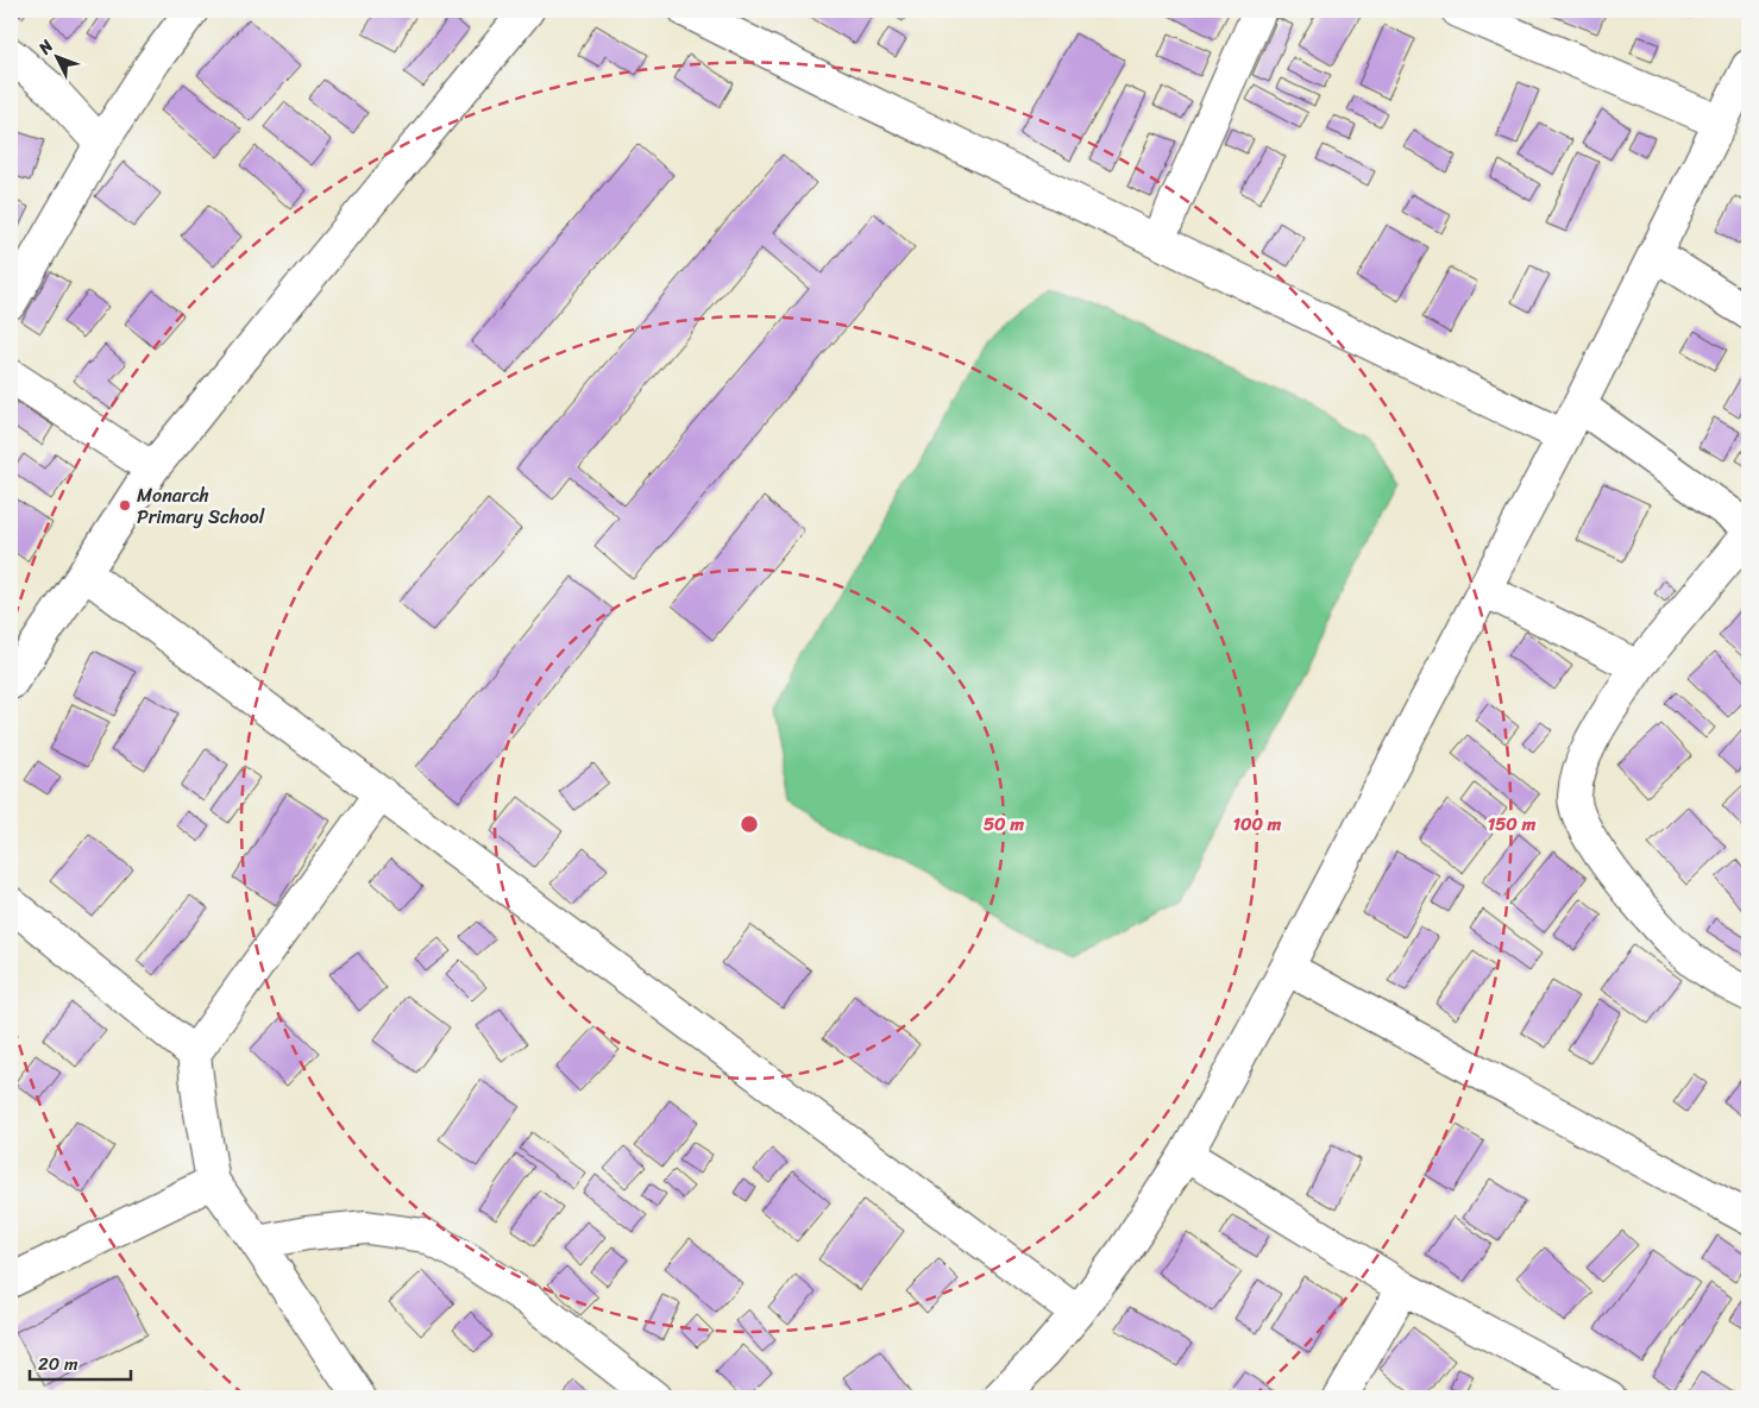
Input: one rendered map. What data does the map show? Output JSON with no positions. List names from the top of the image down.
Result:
{
  "places": ["Monarch Primary School"],
  "scale_bar": "20 m",
  "north": "top left",
  "rings": ["50 m", "100 m", "150 m"]
}
